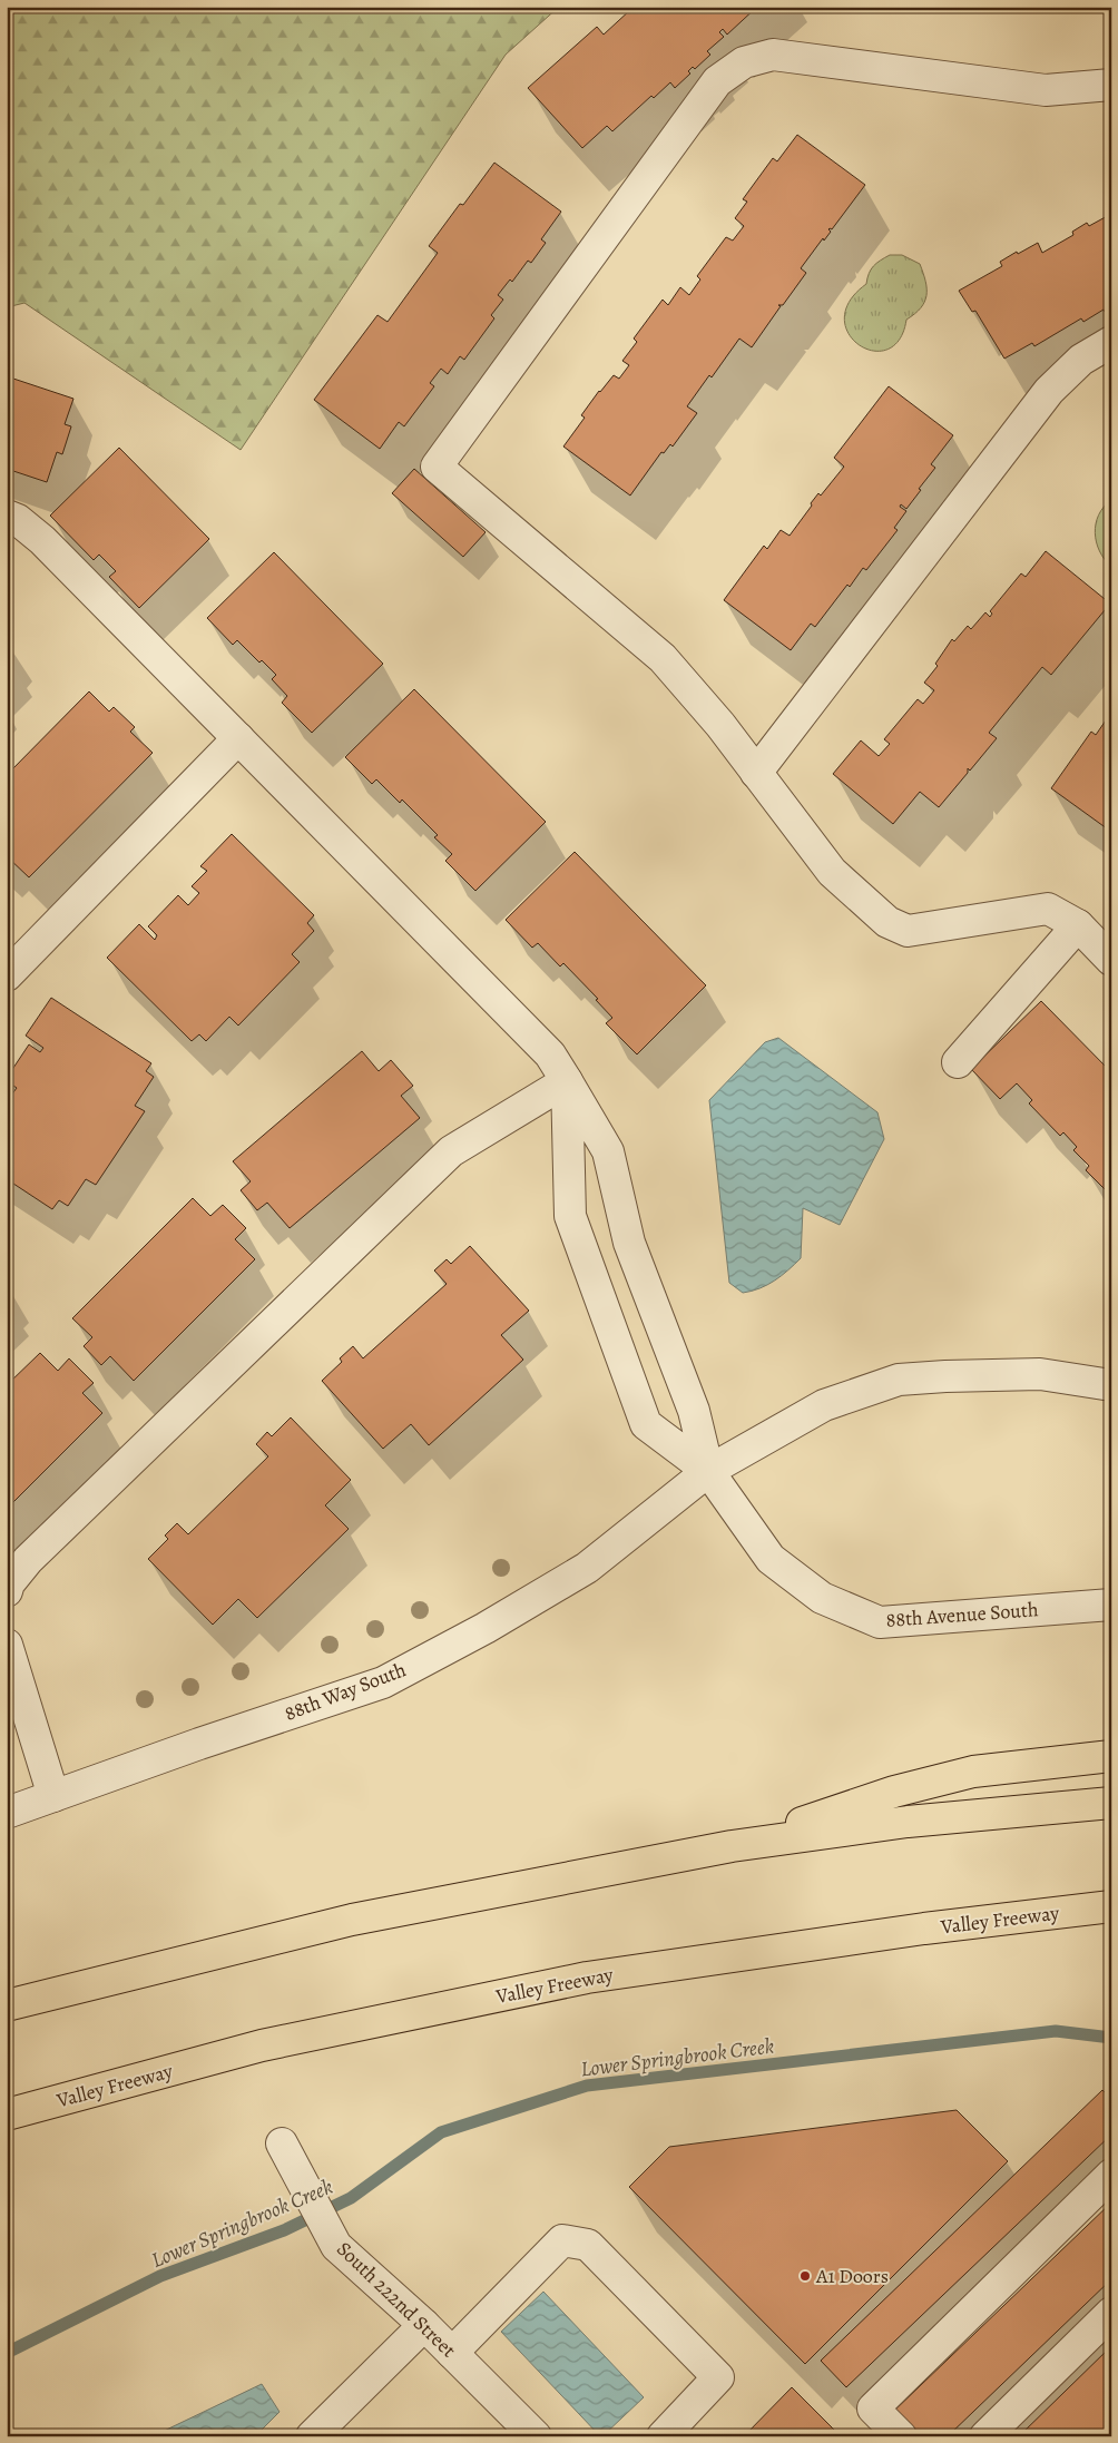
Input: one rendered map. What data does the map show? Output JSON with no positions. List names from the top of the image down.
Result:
{
  "streets": {
    "highway": ["Valley Freeway"],
    "street": ["88th Avenue South", "88th Way South", "South 222nd Street"]
  },
  "crossings": [
    ["88th Avenue South", "88th Way South"]
  ],
  "water": ["Lower Springbrook Creek"],
  "places": ["A1 Doors"]
}
